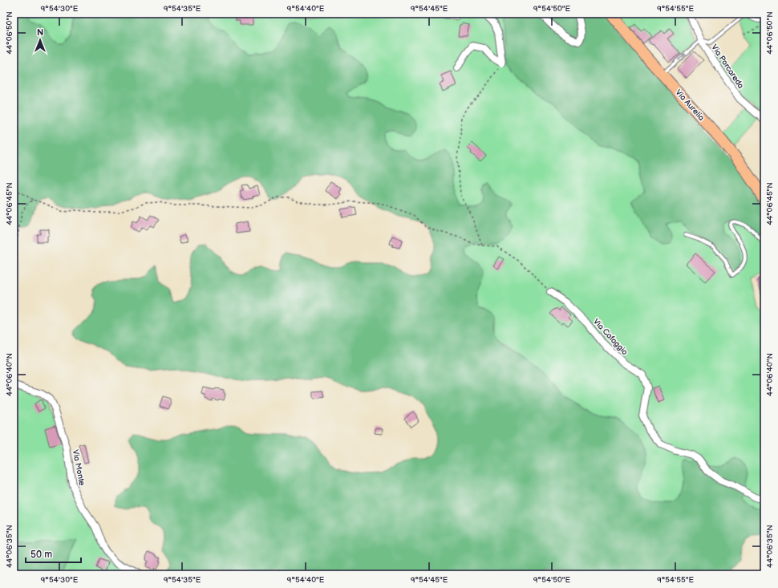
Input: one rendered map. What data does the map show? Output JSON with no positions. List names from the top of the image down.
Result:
{
  "streets": {
    "main road": ["Via Aurelia"],
    "street": ["Via Porcareda", "Via Cafaggio", "Via Monte"]
  },
  "scale_bar": "50 m",
  "north": "top",
  "coordinates": [
    "9°54'30\"E",
    "9°54'35\"E",
    "9°54'40\"E",
    "9°54'45\"E",
    "9°54'50\"E",
    "9°54'55\"E",
    "44°06'50\"N",
    "44°06'45\"N",
    "44°06'40\"N",
    "44°06'35\"N"
  ]
}
